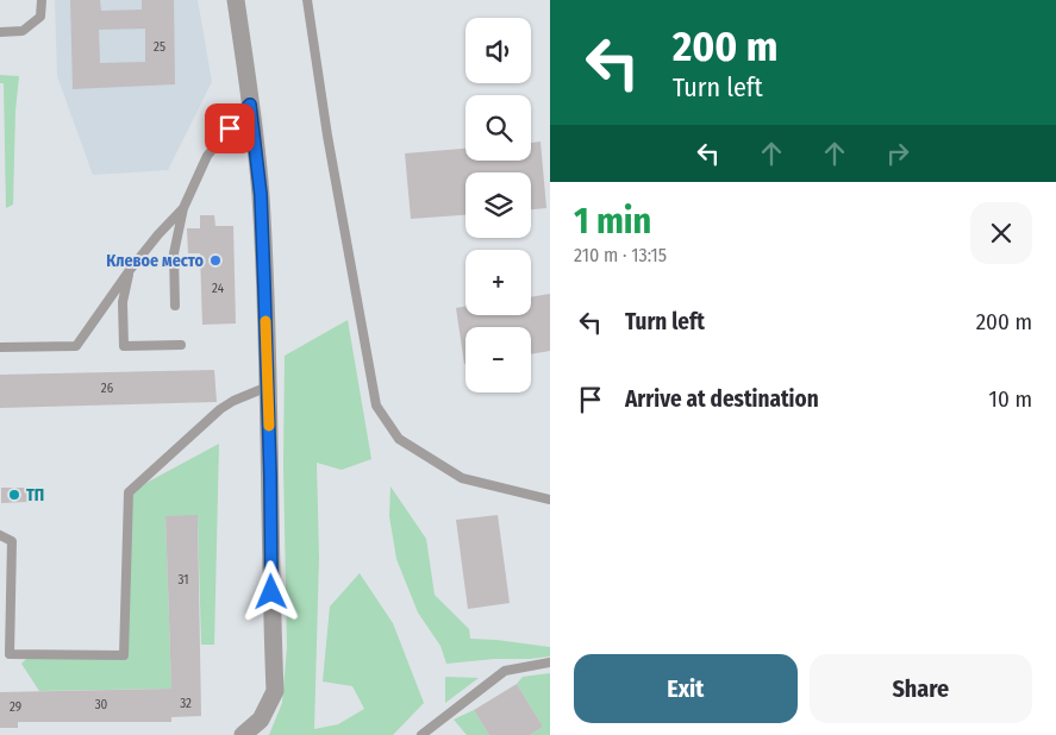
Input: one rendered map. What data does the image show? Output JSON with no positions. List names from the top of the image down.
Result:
{
  "places": ["Клевое место", "ТП"],
  "house_numbers": [
    "25",
    "24",
    "26",
    "31",
    "32",
    "30",
    "29"
  ],
  "page": {
    "turn": ["200 m", "Turn left"],
    "map_buttons": ["+", "−"],
    "heading": ["1 min", "210 m · 13:15"],
    "list": [
      {
        "name": "Turn left",
        "value": "200 m"
      },
      {
        "name": "Arrive at destination",
        "value": "10 m"
      }
    ],
    "buttons": ["Exit", "Share"]
  }
}
